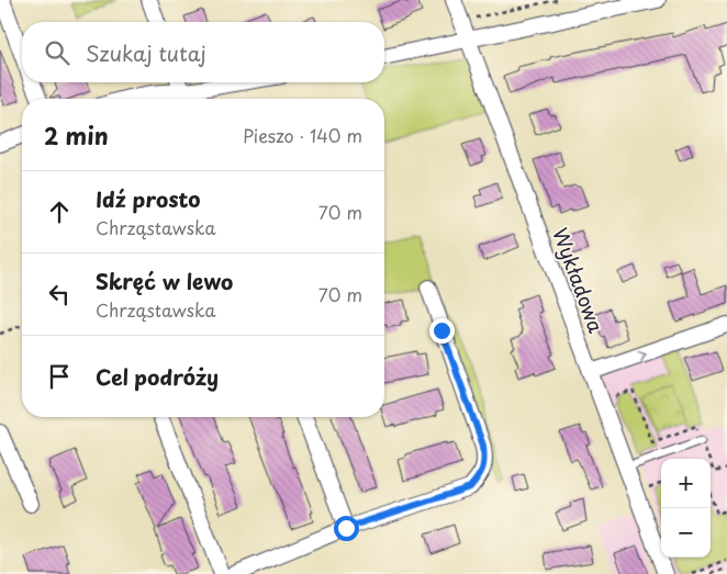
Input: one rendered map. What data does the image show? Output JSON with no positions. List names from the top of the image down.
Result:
{
  "streets": {
    "street": ["Wykładowa"]
  },
  "page": {
    "search": "Szukaj tutaj",
    "heading": ["2 min", "Pieszo · 140 m"],
    "list": [
      ["Idź prosto", "Chrząstawska", "70 m"],
      ["Skręć w lewo", "Chrząstawska", "70 m"],
      "Cel podróży"
    ],
    "map_buttons": ["+", "−"]
  }
}
